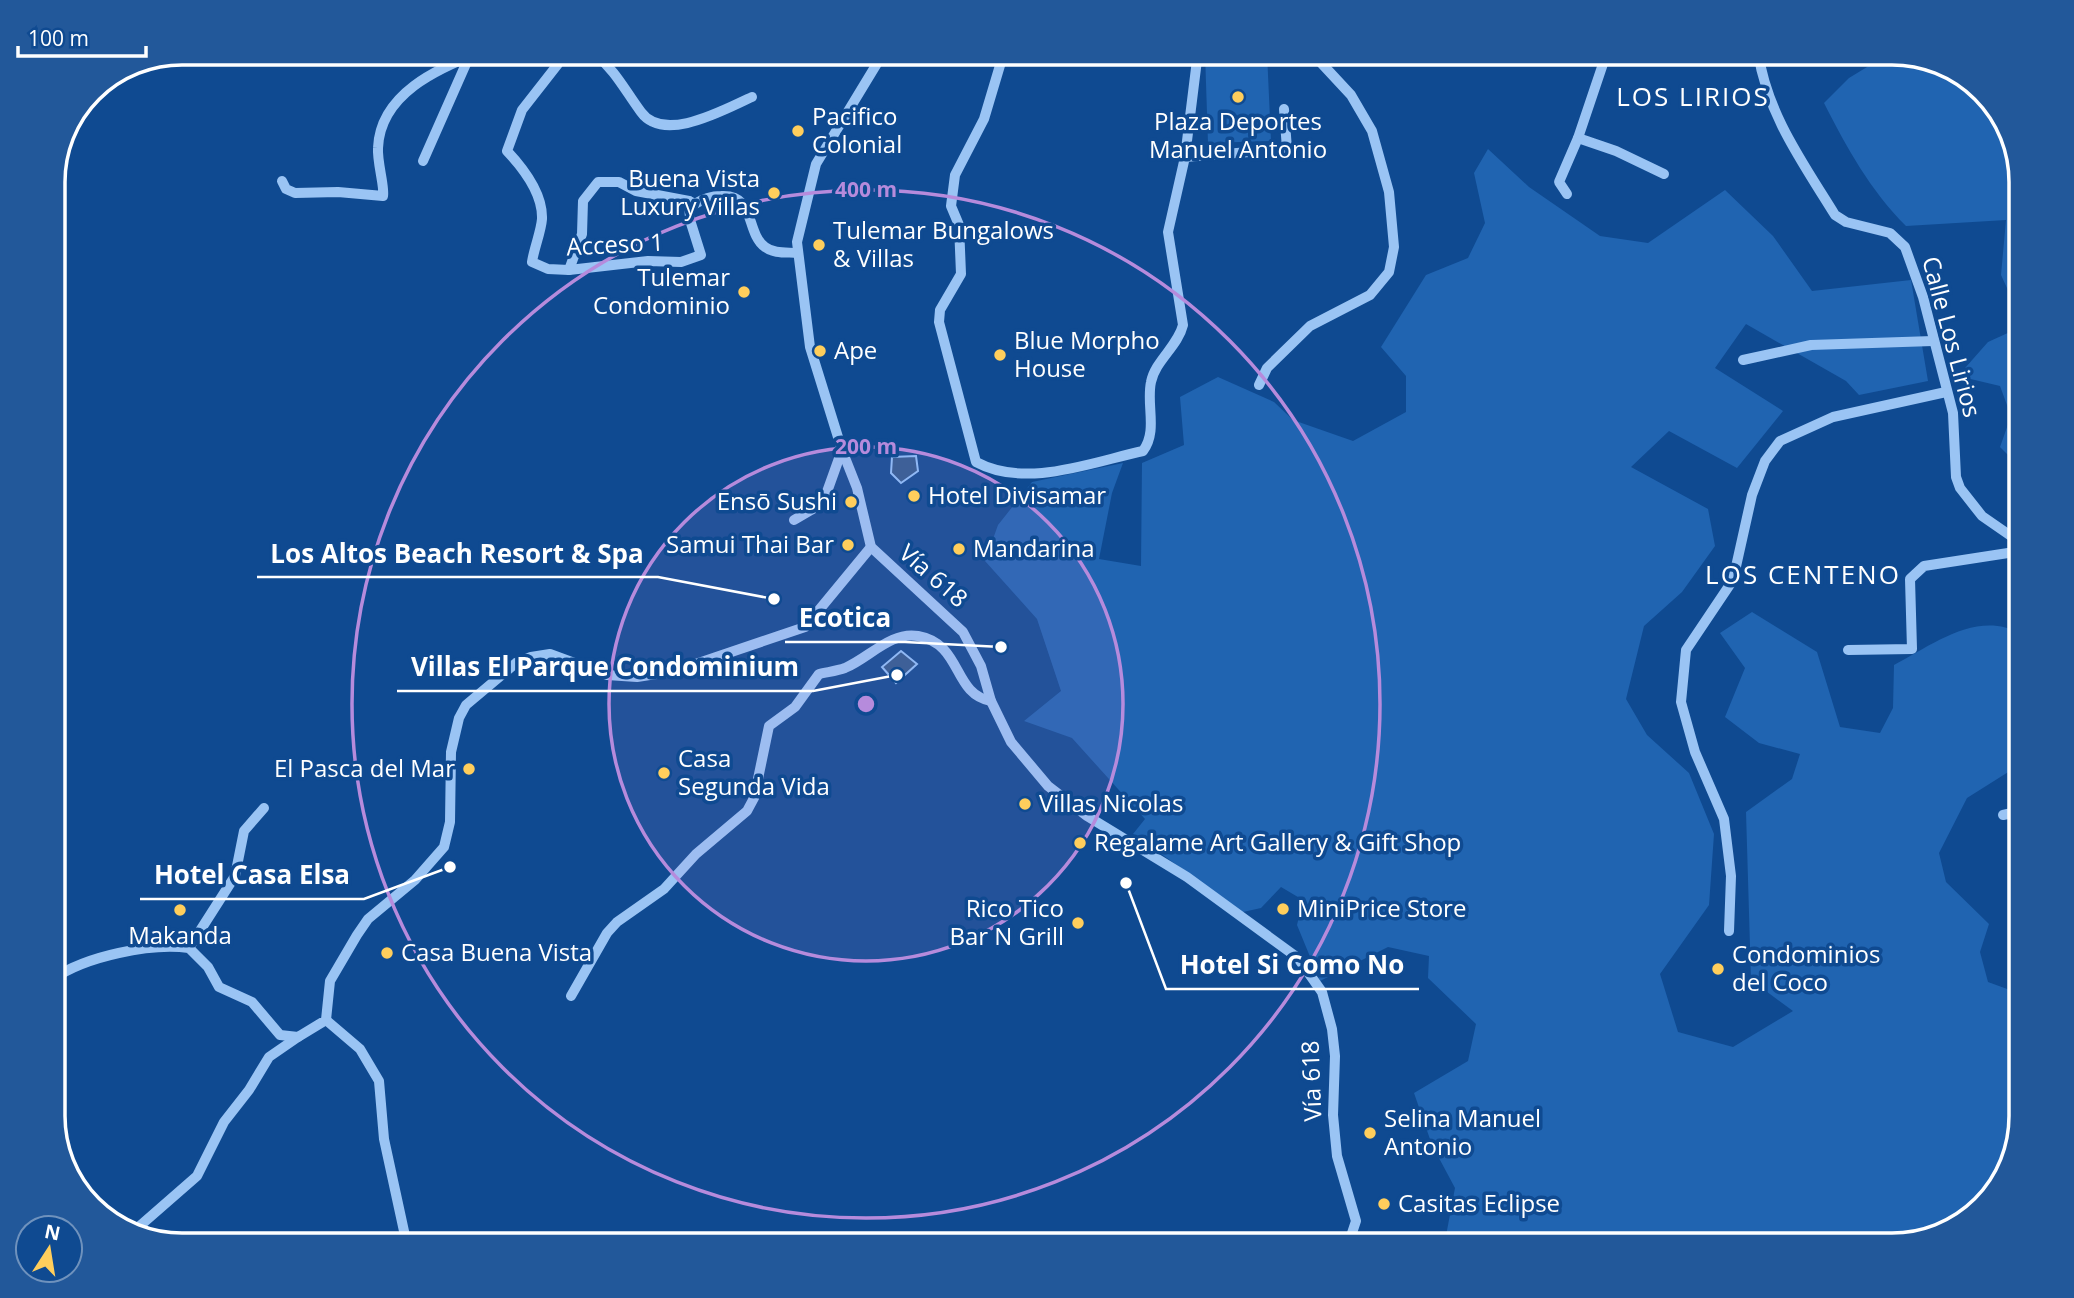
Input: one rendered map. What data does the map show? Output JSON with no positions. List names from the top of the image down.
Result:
{
  "streets": {
    "street": ["Acceso 1", "Calle Los Lirios", "Vía 618"]
  },
  "districts": ["LOS LIRIOS", "LOS CENTENO"],
  "places": [
    "Plaza Deportes Manuel Antonio",
    "Pacifico Colonial",
    "Buena Vista Luxury Villas",
    "Tulemar Bungalows & Villas",
    "Tulemar Condominio",
    "Ape",
    "Blue Morpho House",
    "Hotel Divisamar",
    "Ensō Sushi",
    "Samui Thai Bar",
    "Mandarina",
    "Los Altos Beach Resort & Spa",
    "Ecotica",
    "Villas El Parque Condominium",
    "El Pasca del Mar",
    "Casa Segunda Vida",
    "Villas Nicolas",
    "Regalame Art Gallery & Gift Shop",
    "Hotel Casa Elsa",
    "Hotel Si Como No",
    "MiniPrice Store",
    "Makanda",
    "Rico Tico Bar N Grill",
    "Casa Buena Vista",
    "Condominios del Coco",
    "Selina Manuel Antonio",
    "Casitas Eclipse"
  ],
  "scale_bar": "100 m",
  "north": "top",
  "rings": ["400 m", "200 m"]
}
